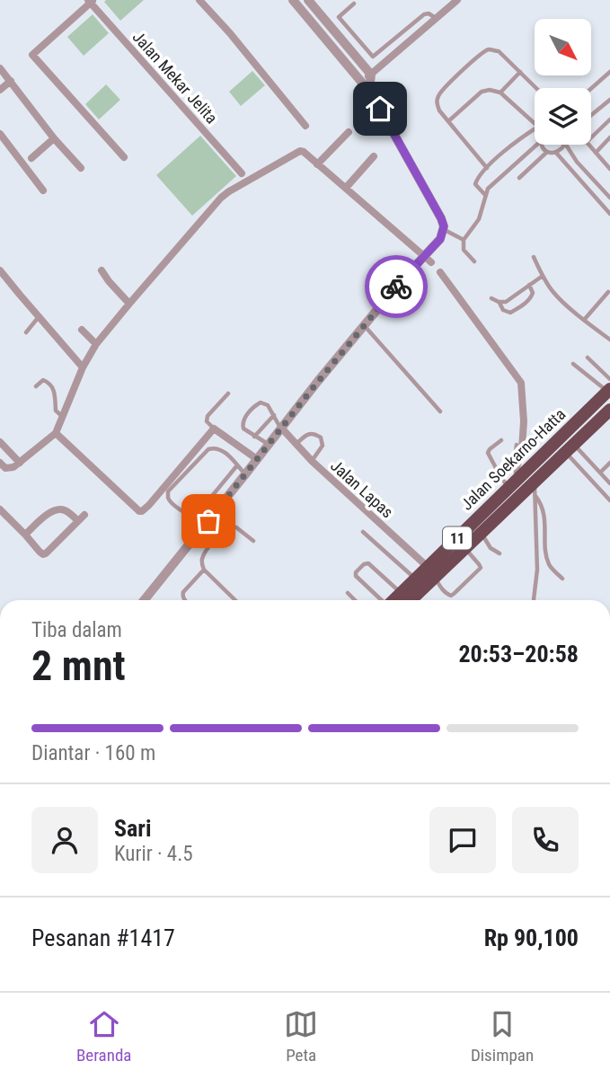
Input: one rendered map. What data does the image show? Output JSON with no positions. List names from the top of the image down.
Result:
{
  "streets": {
    "highway": ["Jalan Soekarno-Hatta", "11"],
    "street": ["Jalan Mekar Jelita", "Jalan Lapas"]
  },
  "crossings": [
    ["Jalan Soekarno-Hatta", "Jalan Lapas"]
  ],
  "north": "bottom right",
  "page": {
    "heading": ["2 mnt", "Tiba dalam", "20:53–20:58"],
    "panel": [
      "Sari",
      "Kurir · 4.5",
      "Pesanan #1417",
      "Rp 90,100"
    ],
    "bar": "Diantar · 160 m",
    "tabs": ["Beranda", "Peta", "Disimpan"]
  }
}
